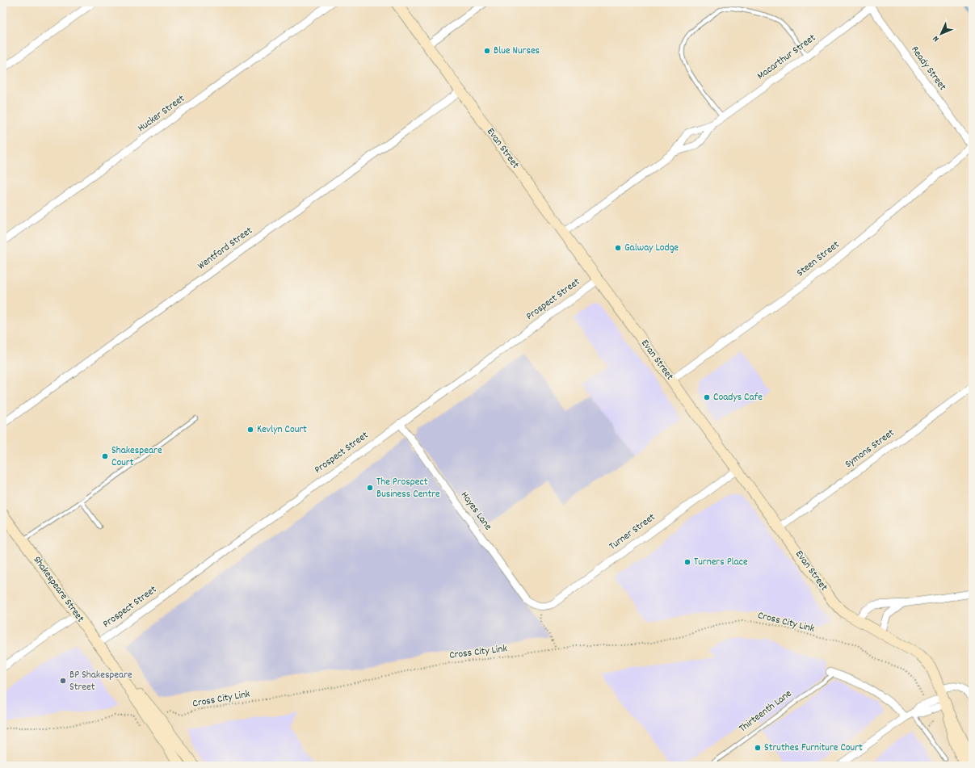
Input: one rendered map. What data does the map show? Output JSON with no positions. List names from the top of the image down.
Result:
{
  "streets": {
    "street": [
      "Macarthur Street",
      "Ready Street",
      "Hucker Street",
      "Evan Street",
      "Wentford Street",
      "Steen Street",
      "Prospect Street",
      "Symons Street",
      "Hayes Lane",
      "Turner Street",
      "Shakespeare Street",
      "Thirteenth Lane"
    ],
    "path": ["Cross City Link"]
  },
  "crossings": [
    ["Macarthur Street", "Ready Street"],
    ["Macarthur Street", "Evan Street"],
    ["Ready Street", "Steen Street"],
    ["Evan Street", "Wentford Street"],
    ["Evan Street", "Steen Street"],
    ["Evan Street", "Prospect Street"],
    ["Evan Street", "Symons Street"],
    ["Evan Street", "Turner Street"],
    ["Prospect Street", "Hayes Lane"],
    ["Prospect Street", "Shakespeare Street"],
    ["Hayes Lane", "Turner Street"],
    ["Shakespeare Street", "Cross City Link"]
  ],
  "places": [
    "Blue Nurses",
    "Galway Lodge",
    "Coadys Cafe",
    "Kevlyn Court",
    "Shakespeare Court",
    "The Prospect Business Centre",
    "Turners Place",
    "BP Shakespeare Street",
    "Struthes Furniture Court"
  ],
  "north": "bottom left"
}
